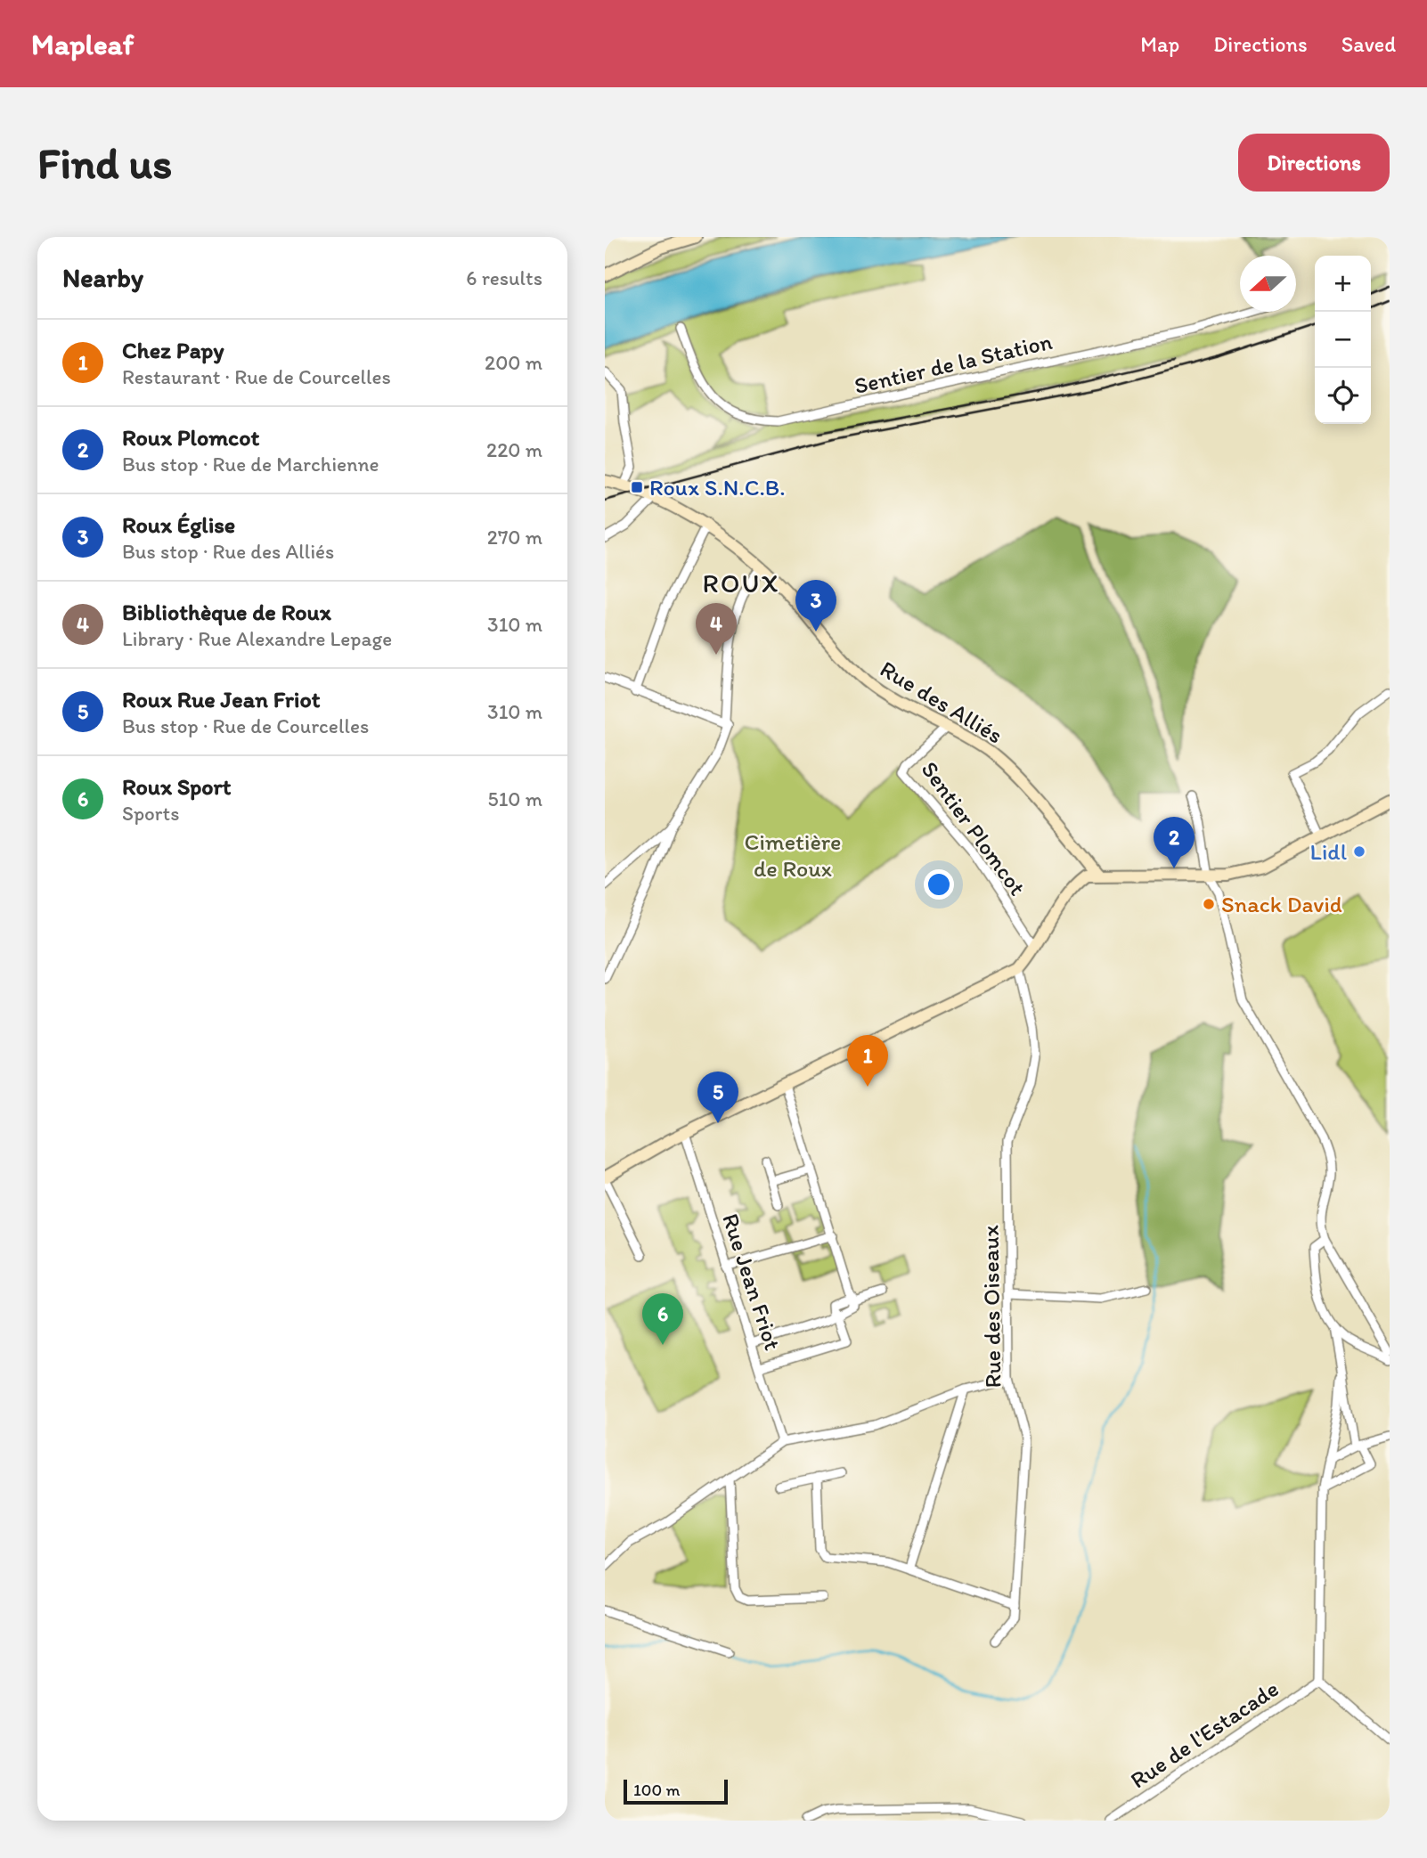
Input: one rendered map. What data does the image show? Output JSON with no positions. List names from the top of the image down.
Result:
{
  "streets": {
    "main road": ["Rue des Alliés"],
    "street": [
      "Sentier de la Station",
      "Sentier Plomcot",
      "Rue Jean Friot",
      "Rue des Oiseaux",
      "Rue de l'Estacade"
    ]
  },
  "crossings": [
    ["Rue des Alliés", "Sentier Plomcot"]
  ],
  "districts": ["ROUX"],
  "parks": ["Cimetière de Roux"],
  "places": {
    "transit": ["Roux S.N.C.B."],
    "other": ["Lidl", "Snack David"]
  },
  "scale_bar": "100 m",
  "north": "left",
  "page": {
    "header": "Mapleaf",
    "nav": ["Map", "Directions", "Saved"],
    "buttons": "Directions",
    "title": "Find us",
    "heading": ["Nearby", "6 results"],
    "map_buttons": ["+", "−"],
    "list": [
      {
        "mark": "1",
        "name": "Chez Papy",
        "note": "Restaurant · Rue de Courcelles",
        "value": "200 m"
      },
      {
        "mark": "2",
        "name": "Roux Plomcot",
        "note": "Bus stop · Rue de Marchienne",
        "value": "220 m"
      },
      {
        "mark": "3",
        "name": "Roux Église",
        "note": "Bus stop · Rue des Alliés",
        "value": "270 m"
      },
      {
        "mark": "4",
        "name": "Bibliothèque de Roux",
        "note": "Library · Rue Alexandre Lepage",
        "value": "310 m"
      },
      {
        "mark": "5",
        "name": "Roux Rue Jean Friot",
        "note": "Bus stop · Rue de Courcelles",
        "value": "310 m"
      },
      {
        "mark": "6",
        "name": "Roux Sport",
        "note": "Sports",
        "value": "510 m"
      }
    ],
    "pins": [
      "3",
      "4",
      "2",
      "1",
      "5",
      "6"
    ],
    "scale": "100 m"
  }
}
